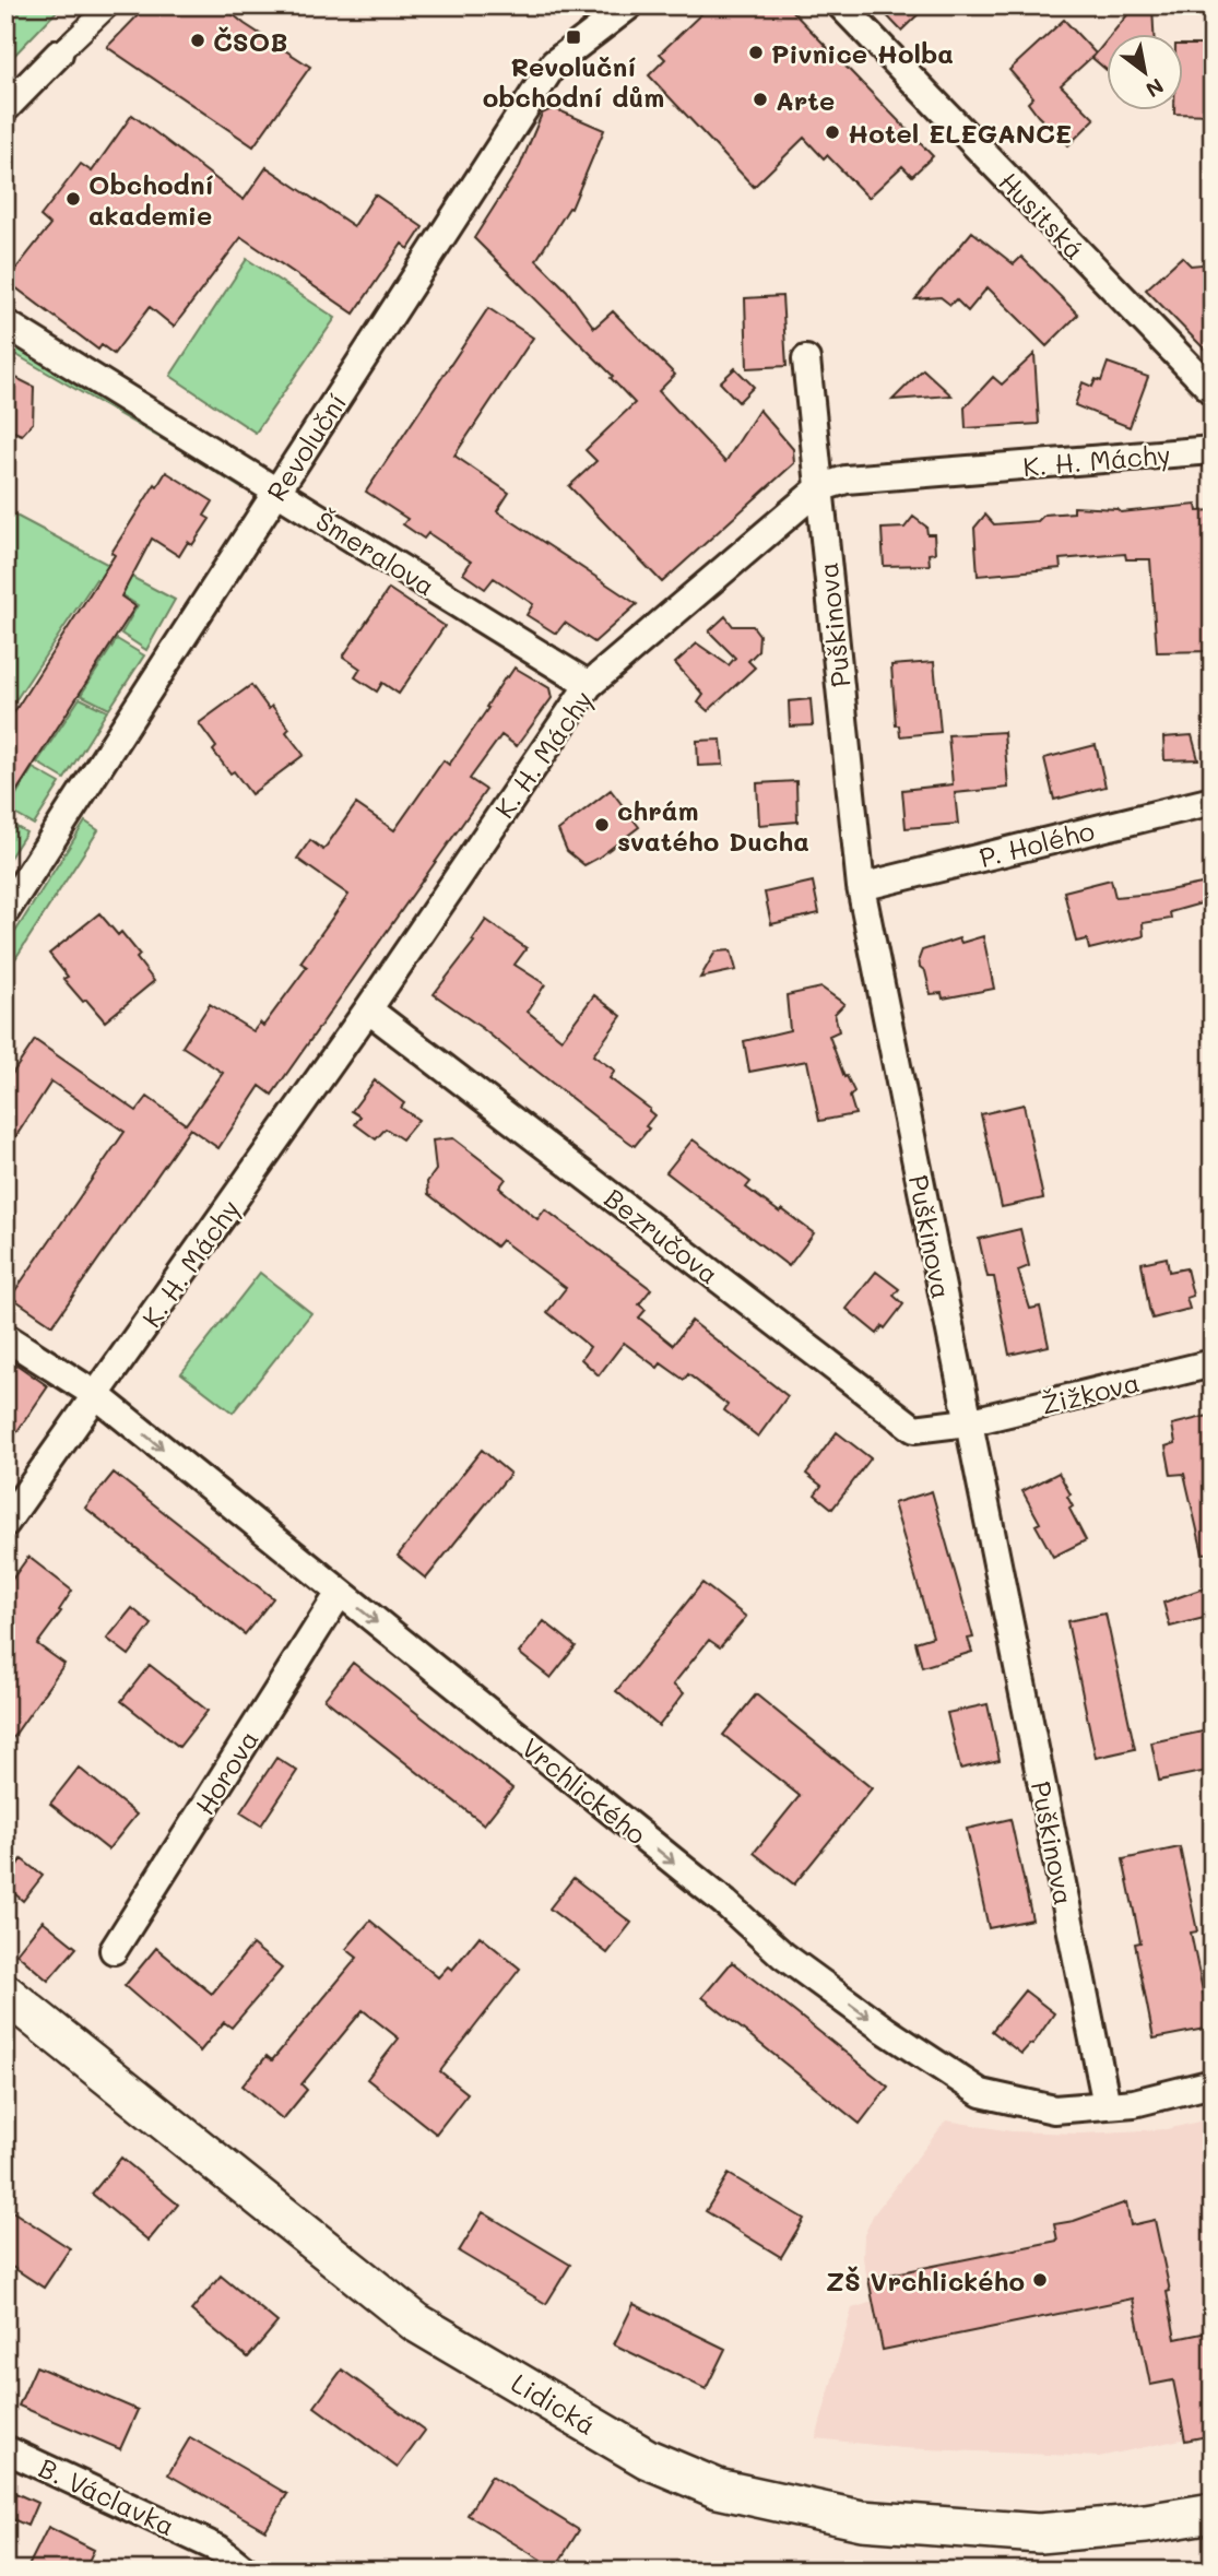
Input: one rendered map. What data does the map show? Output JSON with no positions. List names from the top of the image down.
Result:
{
  "streets": {
    "main road": ["Lidická"],
    "street": [
      "Husitská",
      "Revoluční",
      "K. H. Máchy",
      "Šmeralova",
      "Puškinova",
      "P. Holého",
      "Bezručova",
      "Žižkova",
      "Horova",
      "Vrchlického",
      "B. Václavka"
    ]
  },
  "crossings": [
    ["Revoluční", "Šmeralova"],
    ["K. H. Máchy", "Šmeralova"],
    ["K. H. Máchy", "Puškinova"],
    ["K. H. Máchy", "Bezručova"],
    ["K. H. Máchy", "Vrchlického"],
    ["Puškinova", "P. Holého"],
    ["Puškinova", "Bezručova"],
    ["Puškinova", "Žižkova"],
    ["Puškinova", "Vrchlického"],
    ["Bezručova", "Žižkova"],
    ["Horova", "Vrchlického"]
  ],
  "one_way": ["Vrchlického"],
  "places": {
    "transit": ["Revoluční obchodní dům"],
    "other": [
      "ČSOB",
      "Pivnice Holba",
      "Arte",
      "Hotel ELEGANCE",
      "Obchodní akademie",
      "chrám svatého Ducha",
      "ZŠ Vrchlického"
    ]
  },
  "north": "bottom right"
}
